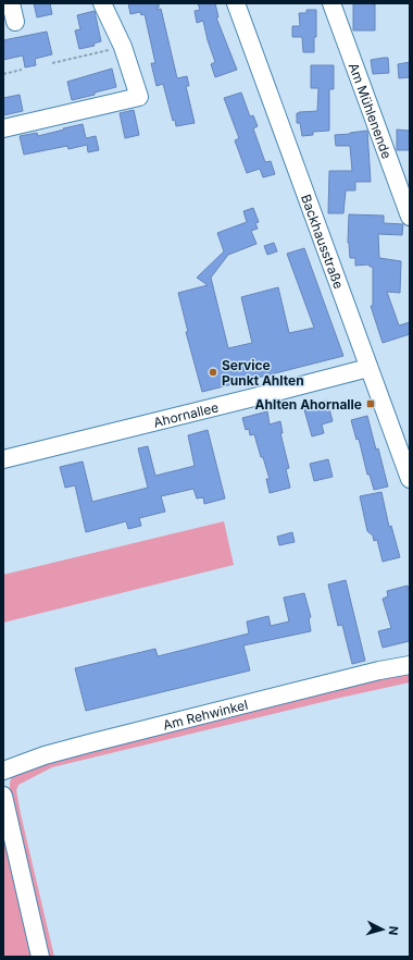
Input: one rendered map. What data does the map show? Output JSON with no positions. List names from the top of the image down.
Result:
{
  "streets": {
    "street": [
      "Am Mühlenende",
      "Backhausstraße",
      "Ahornallee",
      "Am Rehwinkel"
    ]
  },
  "crossings": [
    ["Backhausstraße", "Ahornallee"]
  ],
  "places": {
    "other": ["Service Punkt Ahlten"],
    "transit": ["Ahlten Ahornalle"]
  },
  "north": "right"
}
